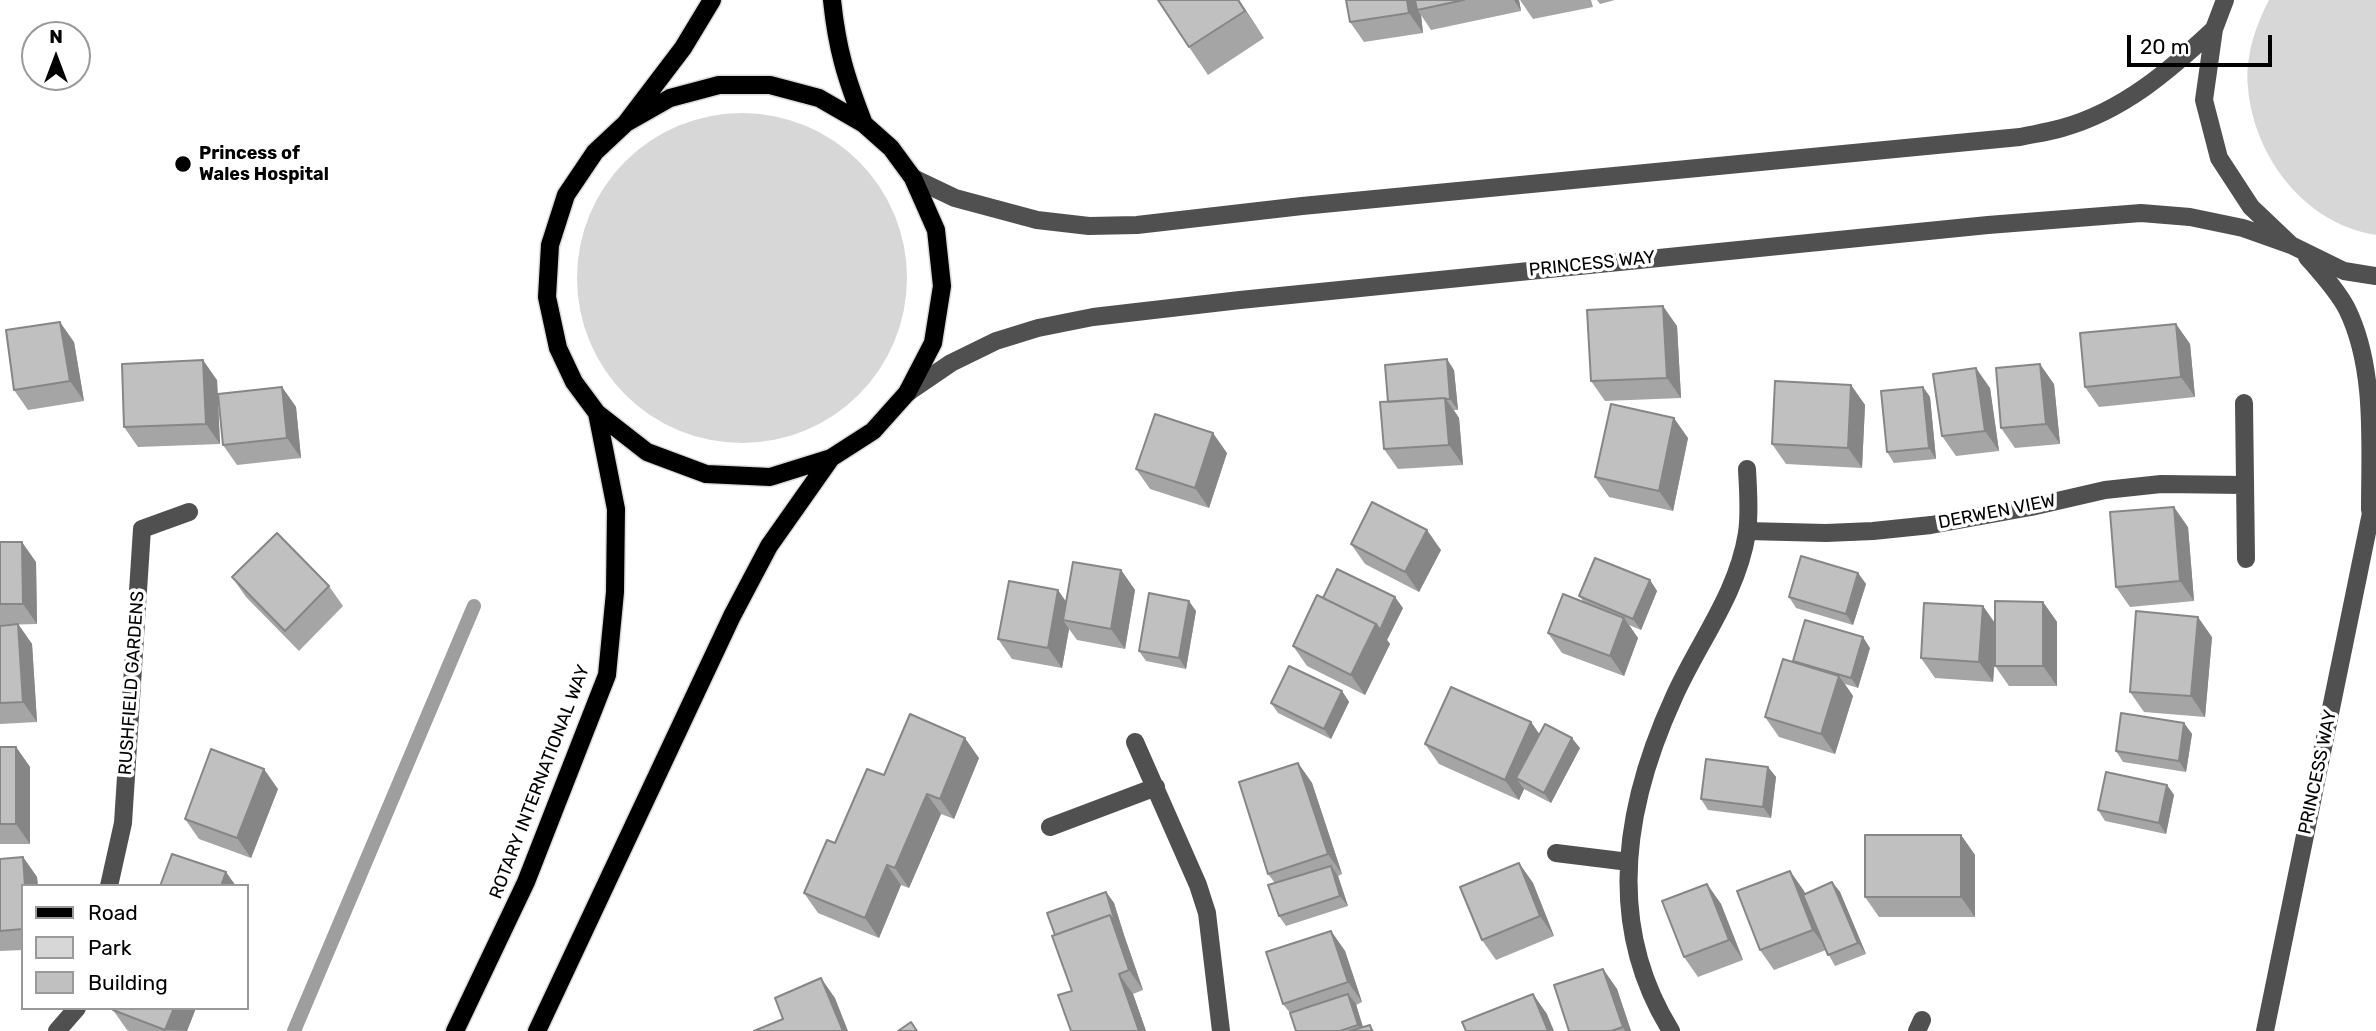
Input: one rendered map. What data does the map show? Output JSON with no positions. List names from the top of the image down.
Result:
{
  "streets": {
    "main road": ["ROTARY INTERNATIONAL WAY"],
    "street": ["PRINCESS WAY", "DERWEN VIEW", "RUSHFIELD GARDENS"]
  },
  "places": ["Princess of Wales Hospital"],
  "legend": ["Road", "Park", "Building"],
  "scale_bar": "20 m",
  "north": "top"
}
